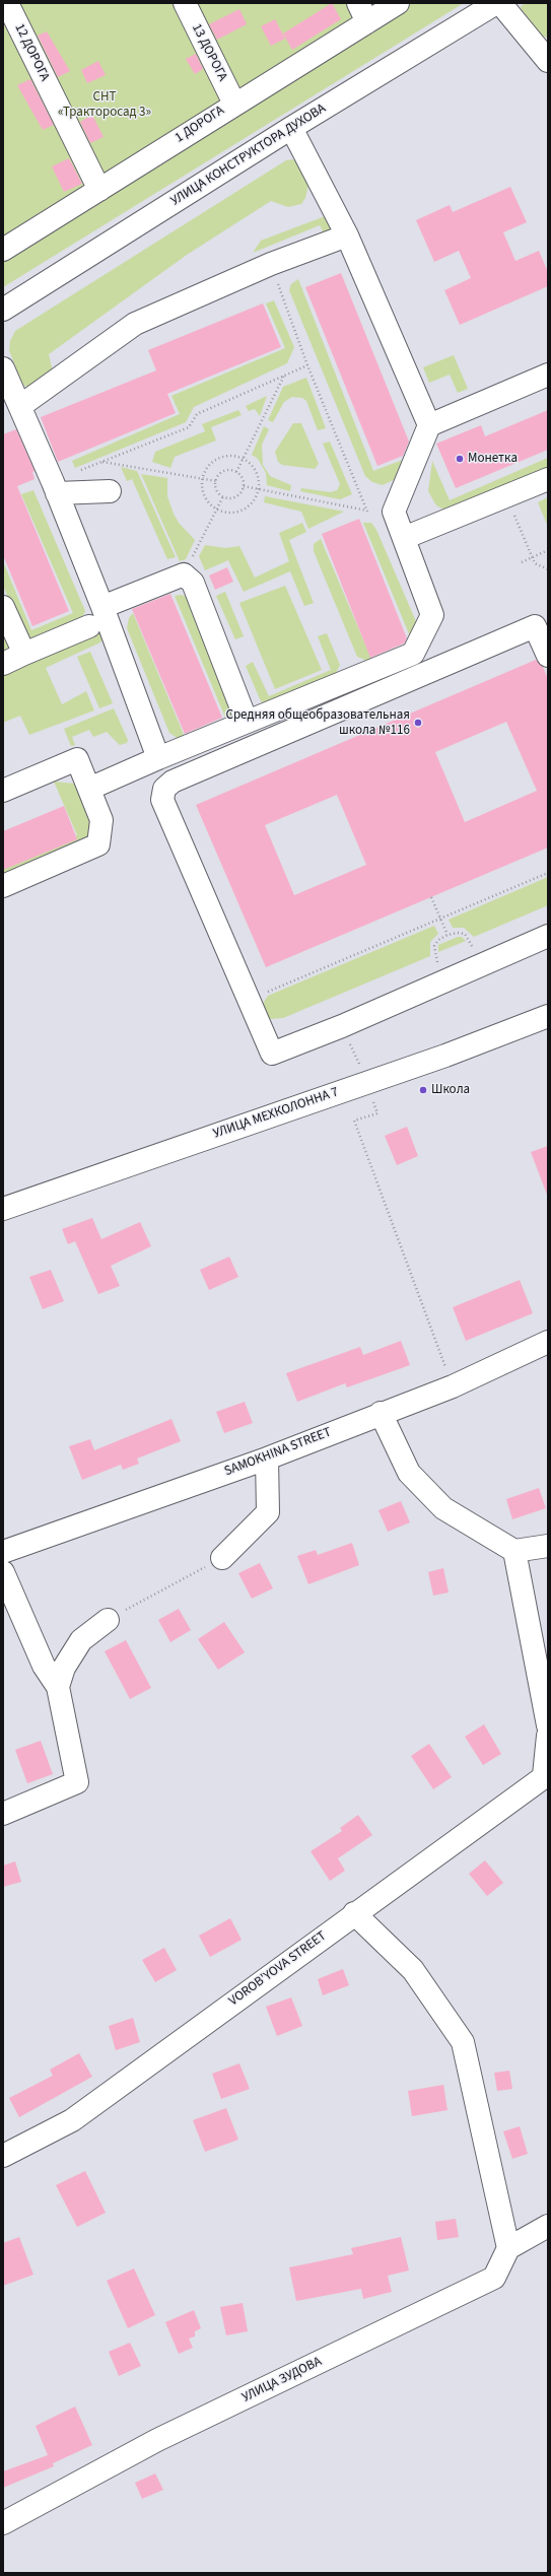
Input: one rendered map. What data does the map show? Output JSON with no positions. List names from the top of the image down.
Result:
{
  "streets": {
    "street": [
      "12 ДОРОГА",
      "13 ДОРОГА",
      "1 ДОРОГА",
      "УЛИЦА КОНСТРУКТОРА ДУХОВА",
      "УЛИЦА МЕХКОЛОННА 7",
      "SAMOKHINA STREET",
      "VOROB'YOVA STREET",
      "УЛИЦА ЗУДОВА"
    ]
  },
  "crossings": [
    ["12 ДОРОГА", "1 ДОРОГА"],
    ["13 ДОРОГА", "1 ДОРОГА"]
  ],
  "parks": ["СНТ «Тракторосад 3»"],
  "places": ["Монетка", "Средняя общеобразовательная школа №116", "Школа"]
}
